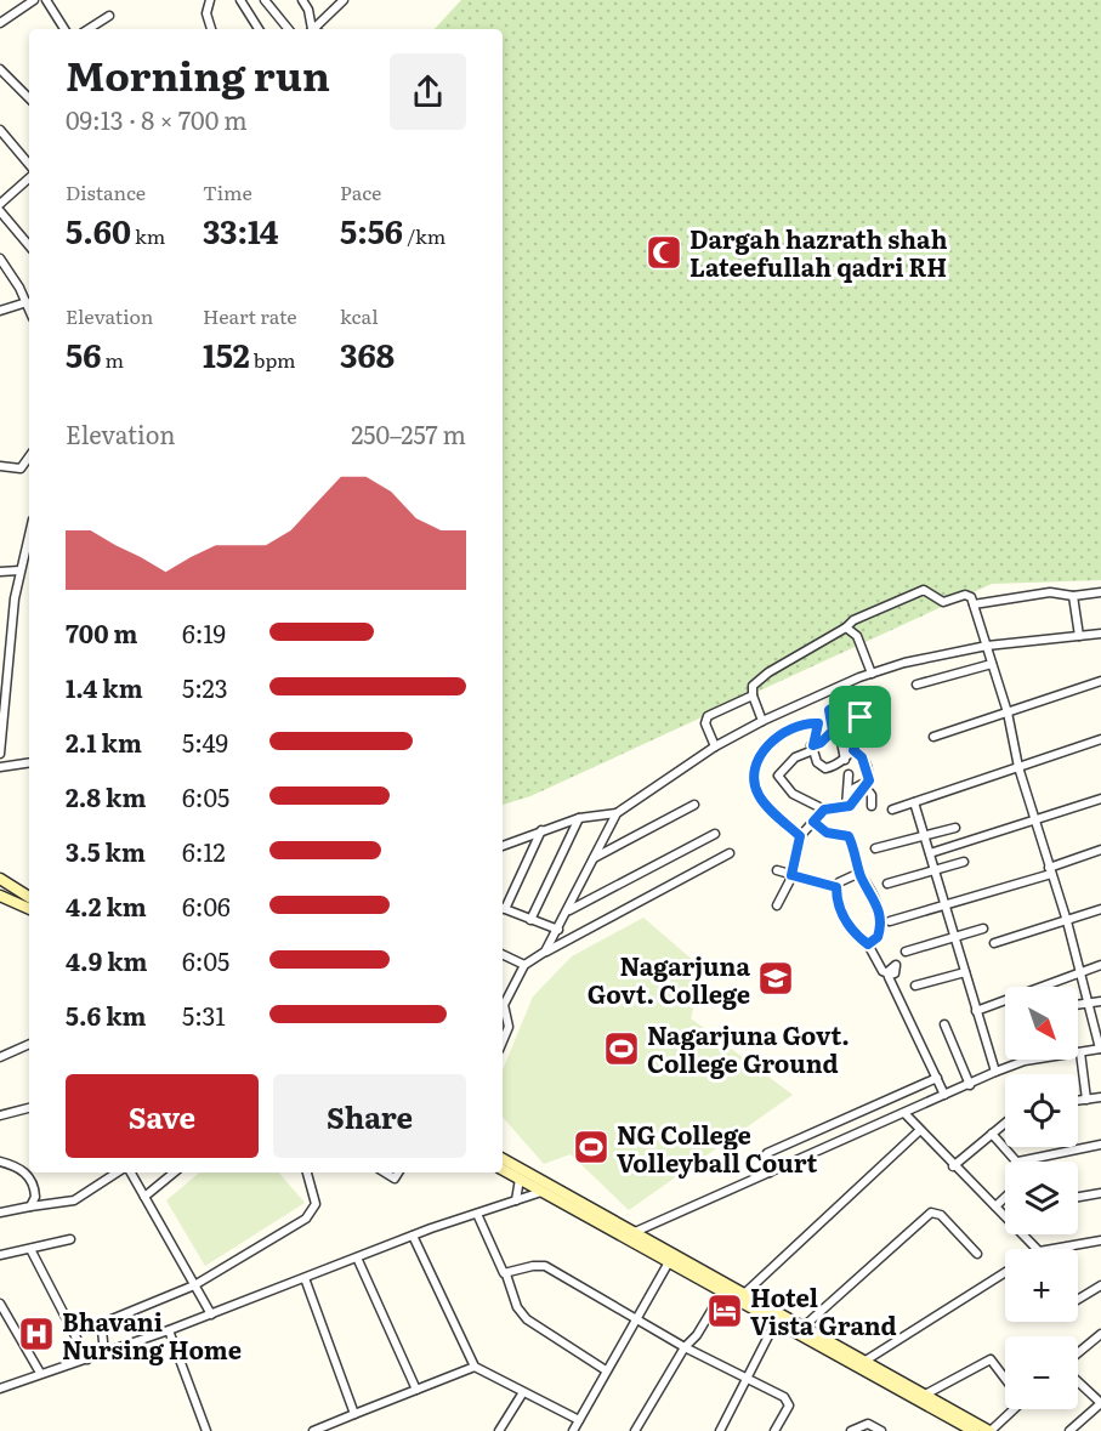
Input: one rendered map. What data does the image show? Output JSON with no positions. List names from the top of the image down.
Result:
{
  "places": {
    "mosque": ["Dargah hazrath shah Lateefullah qadri RH"],
    "school or university": ["Nagarjuna Govt. College"],
    "sports": ["Nagarjuna Govt. College Ground", "NG College Volleyball Court"],
    "hotel": ["Hotel Vista Grand"],
    "hospital": ["Bhavani Nursing Home"]
  },
  "north": "bottom right",
  "page": {
    "heading": ["Morning run", "09:13 · 8 × 700 m"],
    "stats": [
      ["Distance", "5.60 km"],
      ["Time", "33:14"],
      ["Pace", "5:56 /km"],
      ["Elevation", "56 m"],
      ["Heart rate", "152 bpm"],
      ["kcal", "368"]
    ],
    "chart": ["Elevation", "250–257 m"],
    "list": [
      {
        "name": "700 m",
        "note": "6:19"
      },
      {
        "name": "1.4 km",
        "note": "5:23"
      },
      {
        "name": "2.1 km",
        "note": "5:49"
      },
      {
        "name": "2.8 km",
        "note": "6:05"
      },
      {
        "name": "3.5 km",
        "note": "6:12"
      },
      {
        "name": "4.2 km",
        "note": "6:06"
      },
      {
        "name": "4.9 km",
        "note": "6:05"
      },
      {
        "name": "5.6 km",
        "note": "5:31"
      }
    ],
    "map_buttons": ["+", "−"],
    "buttons": ["Save", "Share"]
  }
}
